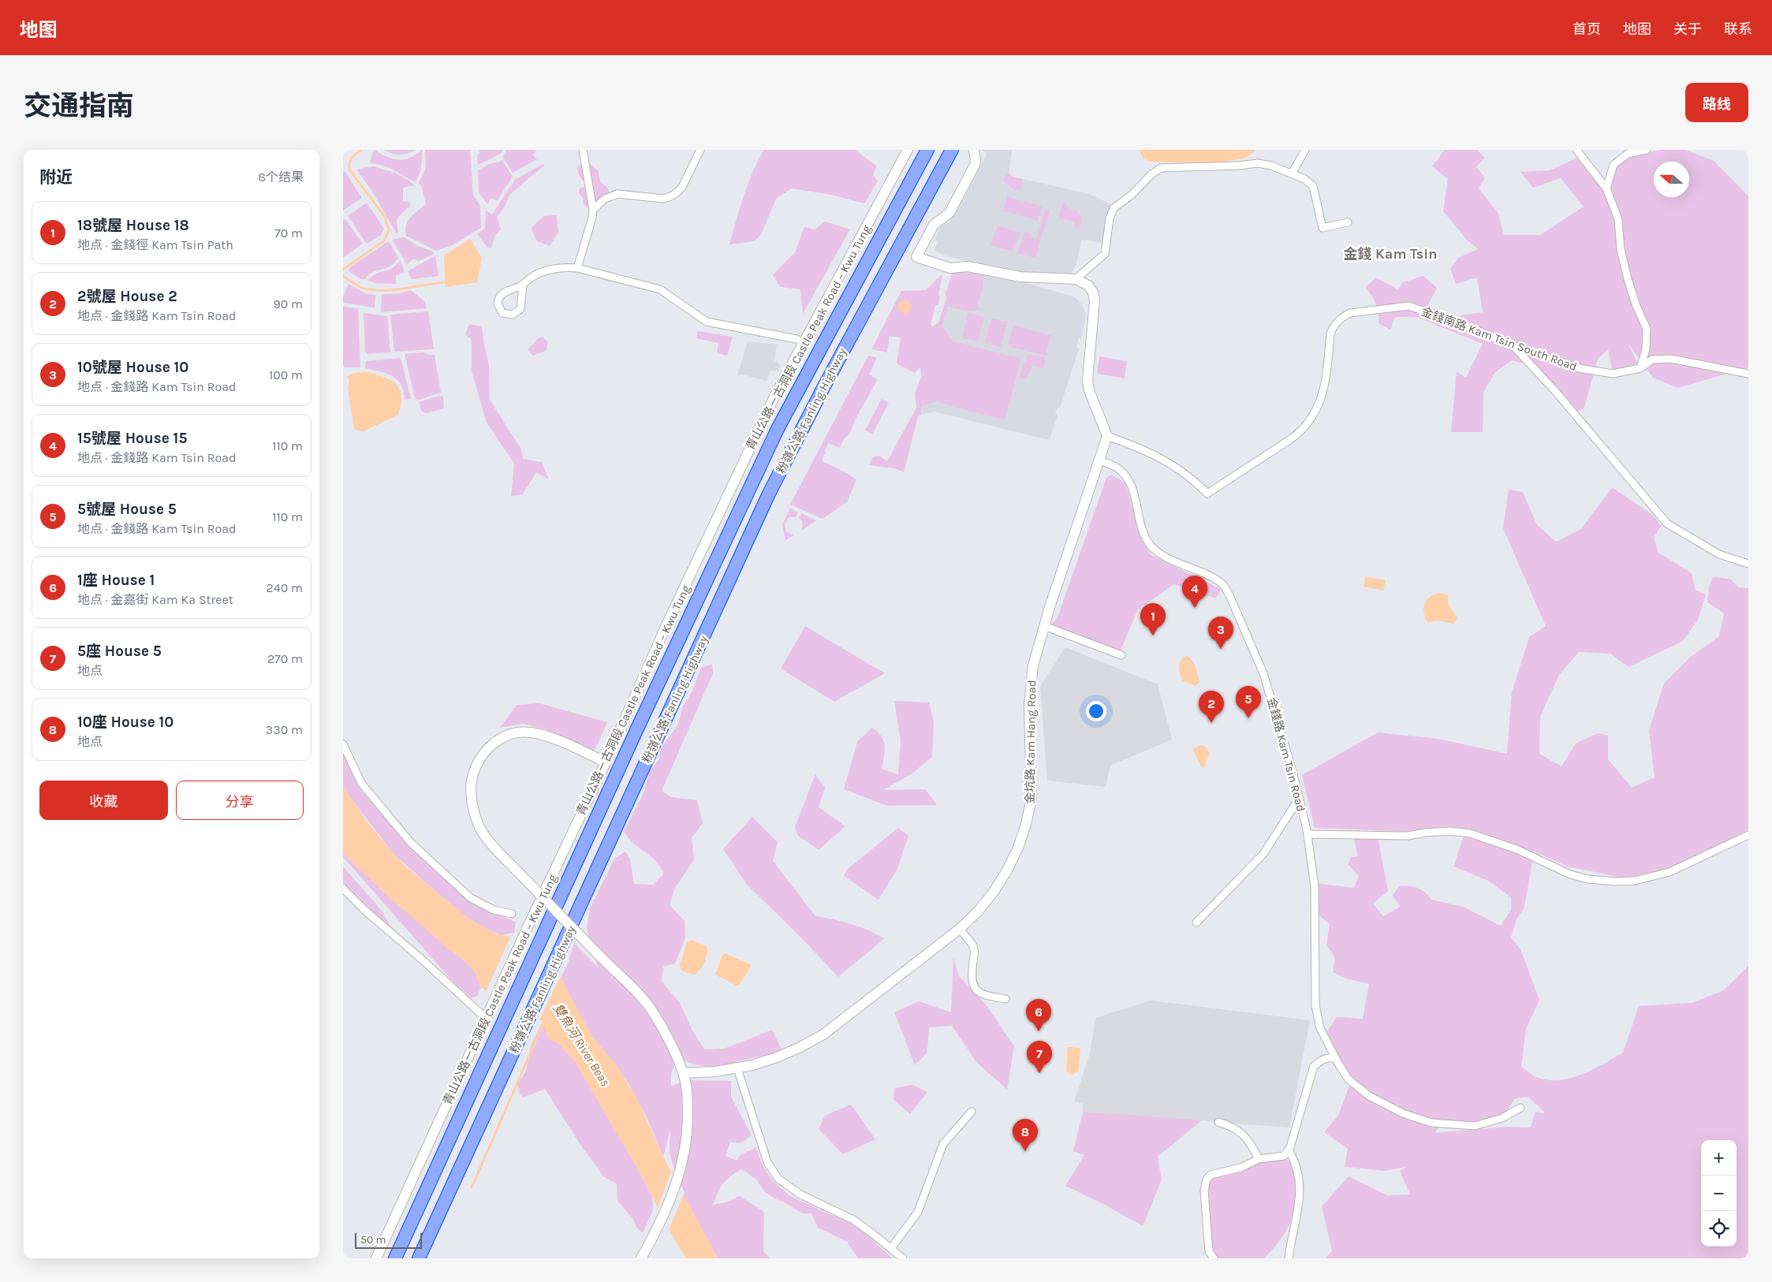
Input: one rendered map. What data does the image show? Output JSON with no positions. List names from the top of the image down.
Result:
{
  "streets": {
    "highway": ["粉嶺公路 Fanling Highway"],
    "street": [
      "青山公路－古洞段 Castle Peak Road – Kwu Tung",
      "金錢南路 Kam Tsin South Road",
      "金坑路 Kam Hang Road",
      "金錢路 Kam Tsin Road"
    ]
  },
  "crossings": [
    ["金坑路 Kam Hang Road", "金錢路 Kam Tsin Road"]
  ],
  "districts": ["金錢 Kam Tsin"],
  "water": ["雙魚河 River Beas"],
  "scale_bar": "50 m",
  "north": "left",
  "page": {
    "header": "地图",
    "nav": [
      "首页",
      "地图",
      "关于",
      "联系"
    ],
    "title": "交通指南",
    "buttons": [
      "路线",
      ["收藏", "分享"]
    ],
    "heading": ["附近", "8个结果"],
    "list": [
      {
        "mark": "1",
        "name": "18號屋 House 18",
        "note": "地点 · 金錢徑 Kam Tsin Path",
        "value": "70 m"
      },
      {
        "mark": "2",
        "name": "2號屋 House 2",
        "note": "地点 · 金錢路 Kam Tsin Road",
        "value": "90 m"
      },
      {
        "mark": "3",
        "name": "10號屋 House 10",
        "note": "地点 · 金錢路 Kam Tsin Road",
        "value": "100 m"
      },
      {
        "mark": "4",
        "name": "15號屋 House 15",
        "note": "地点 · 金錢路 Kam Tsin Road",
        "value": "110 m"
      },
      {
        "mark": "5",
        "name": "5號屋 House 5",
        "note": "地点 · 金錢路 Kam Tsin Road",
        "value": "110 m"
      },
      {
        "mark": "6",
        "name": "1座 House 1",
        "note": "地点 · 金嘉街 Kam Ka Street",
        "value": "240 m"
      },
      {
        "mark": "7",
        "name": "5座 House 5",
        "note": "地点",
        "value": "270 m"
      },
      {
        "mark": "8",
        "name": "10座 House 10",
        "note": "地点",
        "value": "330 m"
      }
    ],
    "pins": [
      "4",
      "1",
      "3",
      "5",
      "2",
      "6",
      "7",
      "8"
    ],
    "map_buttons": ["+", "−"],
    "scale": "50 m"
  }
}
